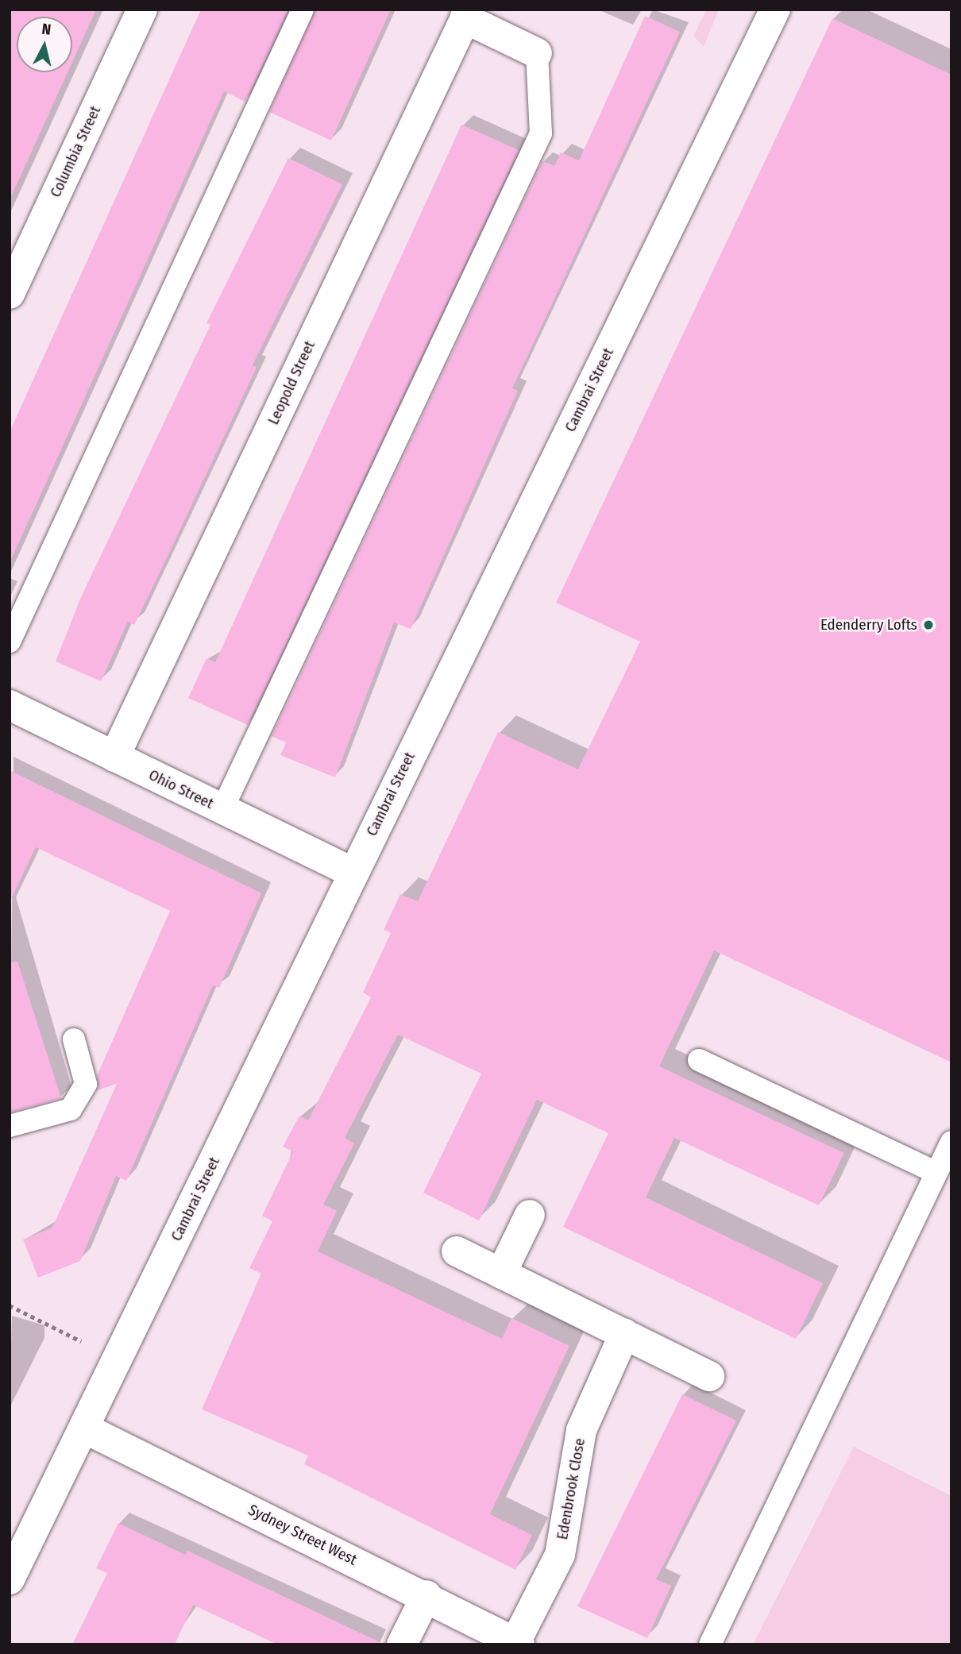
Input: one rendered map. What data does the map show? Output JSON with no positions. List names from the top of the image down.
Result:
{
  "streets": {
    "street": [
      "Columbia Street",
      "Leopold Street",
      "Cambrai Street",
      "Ohio Street",
      "Edenbrook Close",
      "Sydney Street West"
    ]
  },
  "crossings": [
    ["Leopold Street", "Ohio Street"],
    ["Cambrai Street", "Ohio Street"],
    ["Cambrai Street", "Sydney Street West"],
    ["Edenbrook Close", "Sydney Street West"]
  ],
  "places": ["Edenderry Lofts"],
  "north": "top"
}
